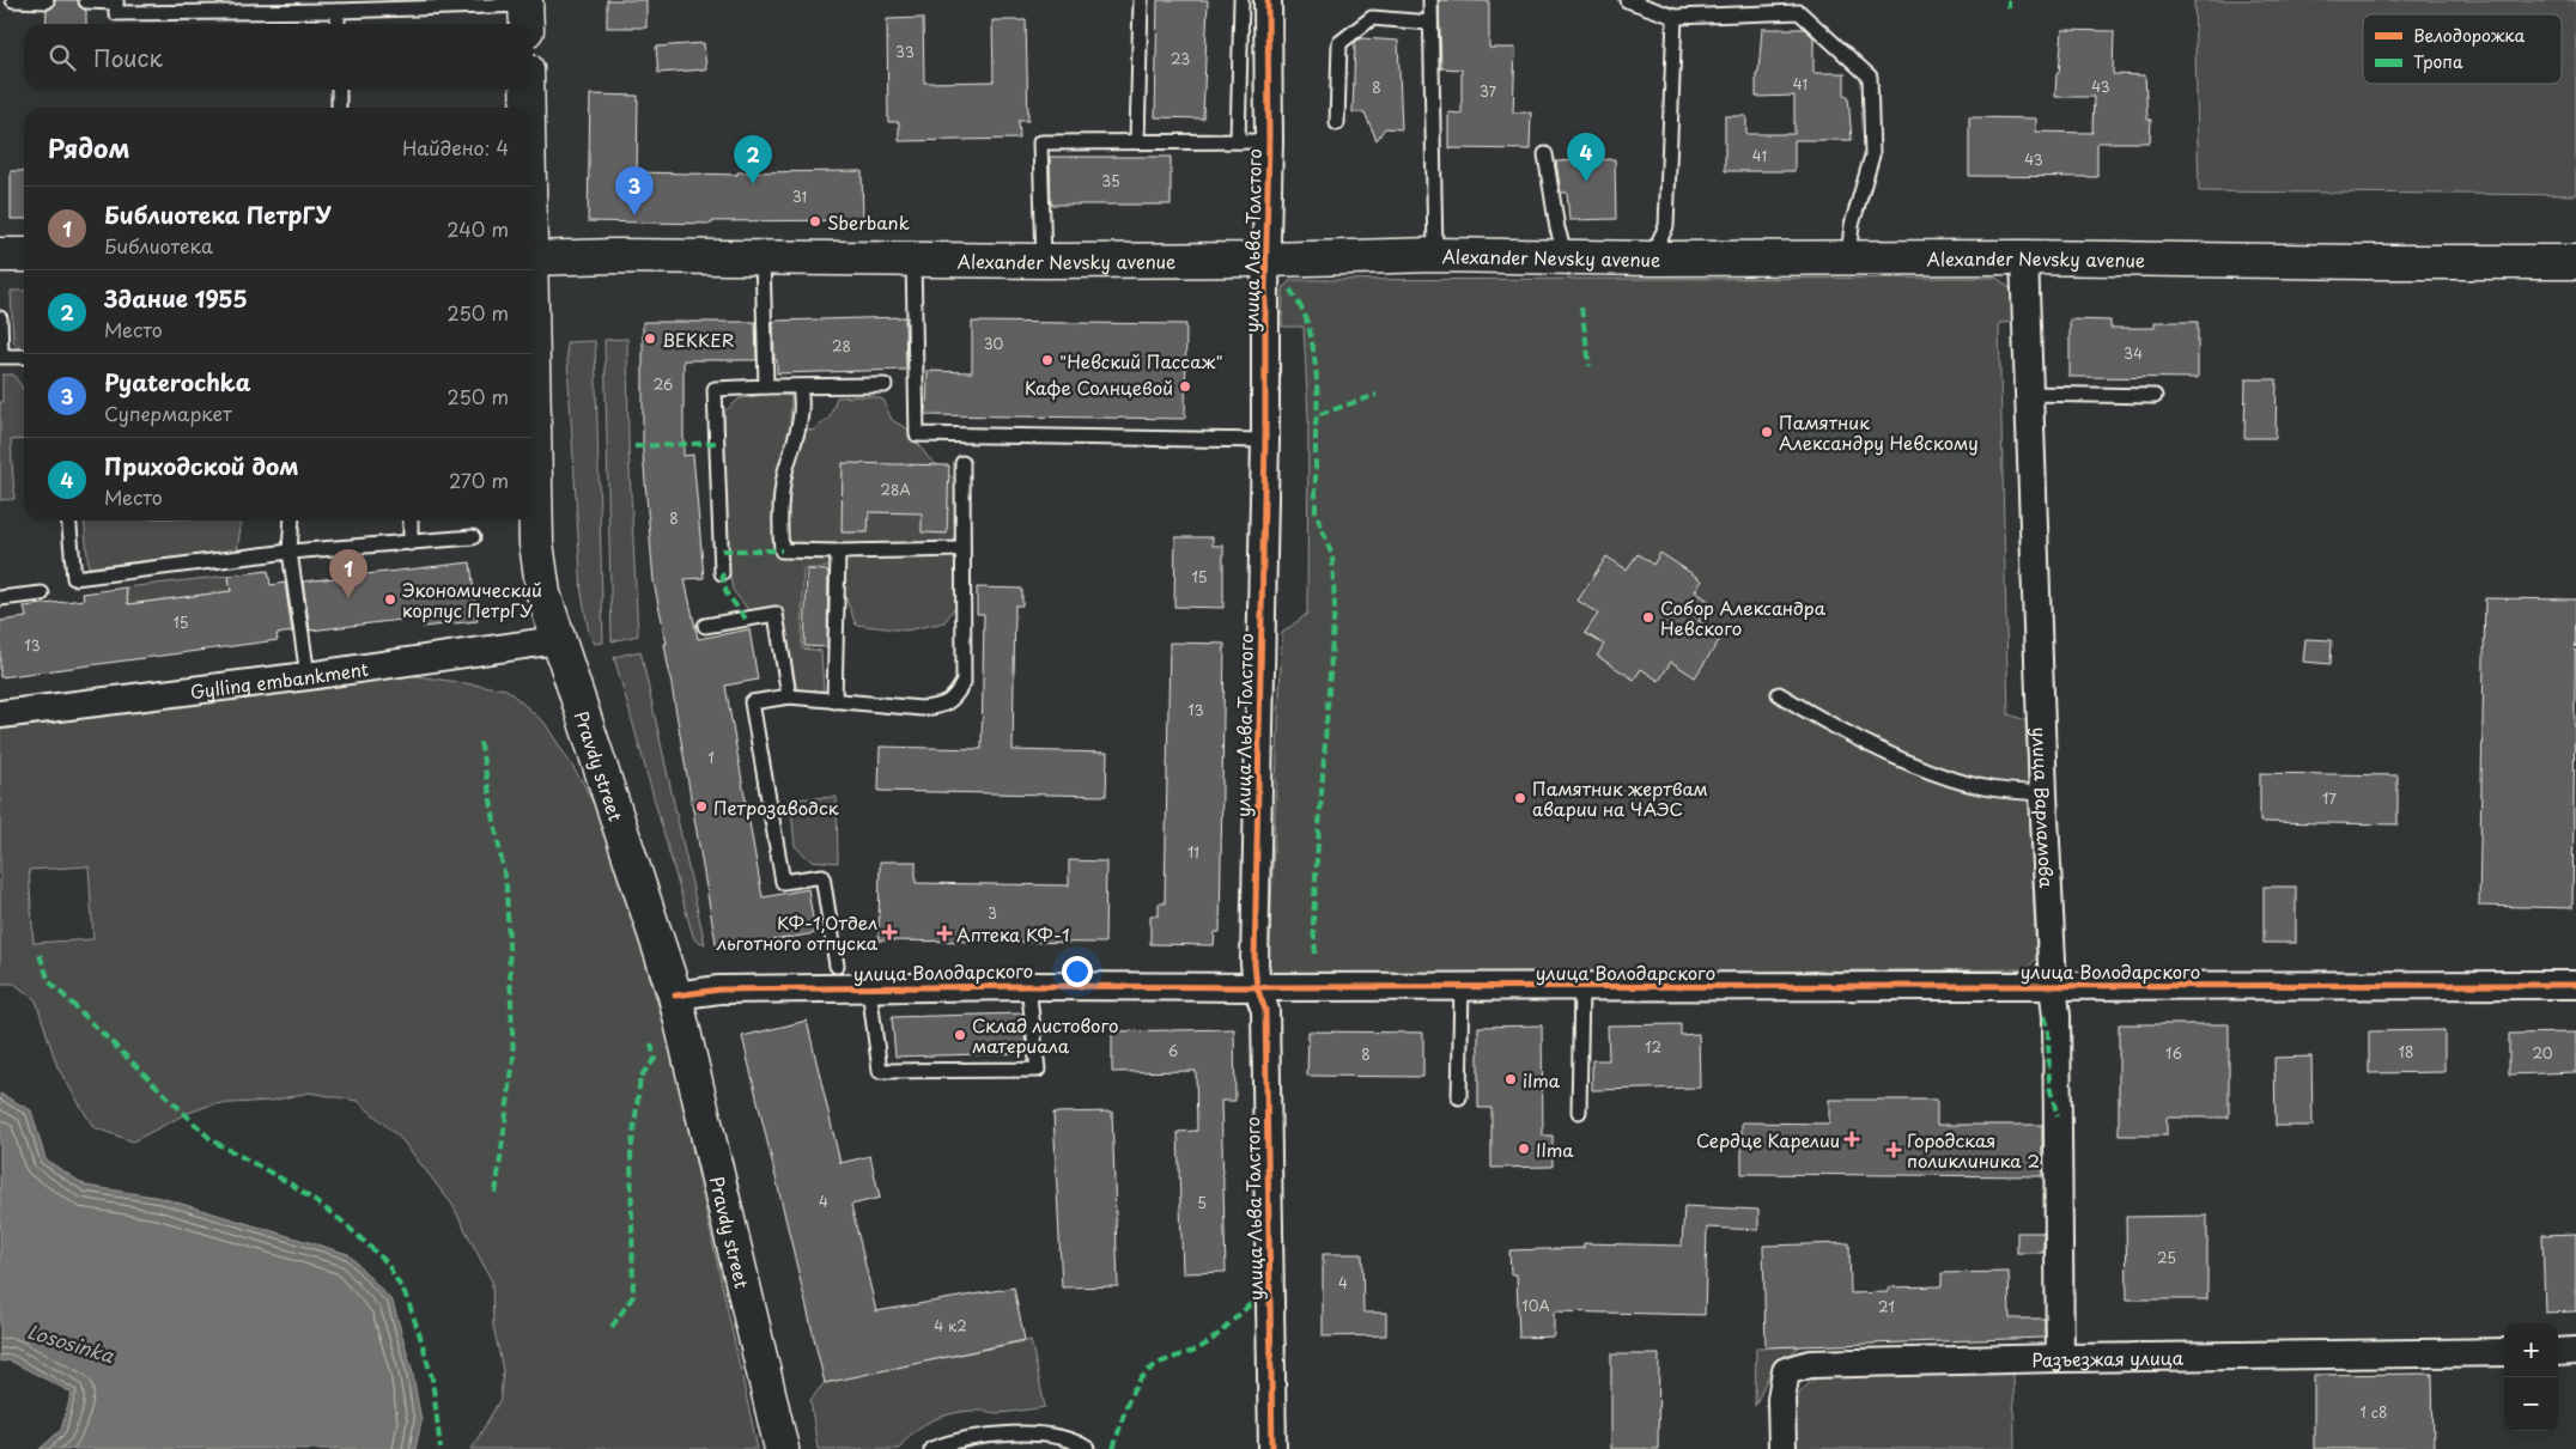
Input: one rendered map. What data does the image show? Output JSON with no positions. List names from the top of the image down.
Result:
{
  "streets": {
    "main road": ["Alexander Nevsky avenue", "Pravdy street"],
    "street": [
      "улица Льва Толстого",
      "Gylling embankment",
      "улица Варламова",
      "улица Володарского",
      "Разъезжая улица"
    ]
  },
  "crossings": [
    ["улица Льва Толстого", "Alexander Nevsky avenue"],
    ["улица Льва Толстого", "улица Володарского"],
    ["Alexander Nevsky avenue", "улица Варламова"],
    ["Gylling embankment", "Pravdy street"],
    ["Pravdy street", "улица Володарского"],
    ["улица Варламова", "улица Володарского"],
    ["улица Варламова", "Разъезжая улица"]
  ],
  "water": ["Lososinka"],
  "places": {
    "other": [
      "Sberbank",
      "BEKKER",
      "\"Невский Пассаж\"",
      "Кафе Солнцевой",
      "Памятник Александру Невскому",
      "Экономический корпус ПетрГУ",
      "Собор Александра Невского",
      "Памятник жертвам аварии на ЧАЭС",
      "Петрозаводск",
      "Склад листового материала",
      "ilma",
      "Ilma"
    ],
    "health": [
      "КФ-1,Отдел льготного отпуска",
      "Аптека КФ-1",
      "Сердце Карелии",
      "Городская поликлиника 2"
    ]
  },
  "house_numbers": [
    "33",
    "23",
    "41",
    "43",
    "8",
    "37",
    "41",
    "43",
    "35",
    "31",
    "30",
    "28",
    "34",
    "26",
    "28А",
    "8",
    "15",
    "15",
    "13",
    "13",
    "1",
    "17",
    "11",
    "3",
    "12",
    "6",
    "18",
    "16",
    "20",
    "8",
    "4",
    "5",
    "25",
    "4",
    "10А",
    "21",
    "4 к2",
    "1 с8"
  ],
  "legend": ["Велодорожка", "Тропа"],
  "page": {
    "search": "Поиск",
    "heading": ["Рядом", "Найдено: 4"],
    "pins": [
      "4",
      "2",
      "3",
      "1"
    ],
    "list": [
      {
        "mark": "1",
        "name": "Библиотека ПетрГУ",
        "note": "Библиотека",
        "value": "240 m"
      },
      {
        "mark": "2",
        "name": "Здание 1955",
        "note": "Место",
        "value": "250 m"
      },
      {
        "mark": "3",
        "name": "Pyaterochka",
        "note": "Супермаркет",
        "value": "250 m"
      },
      {
        "mark": "4",
        "name": "Приходской дом",
        "note": "Место",
        "value": "270 m"
      }
    ],
    "map_buttons": ["+", "−"]
  }
}
